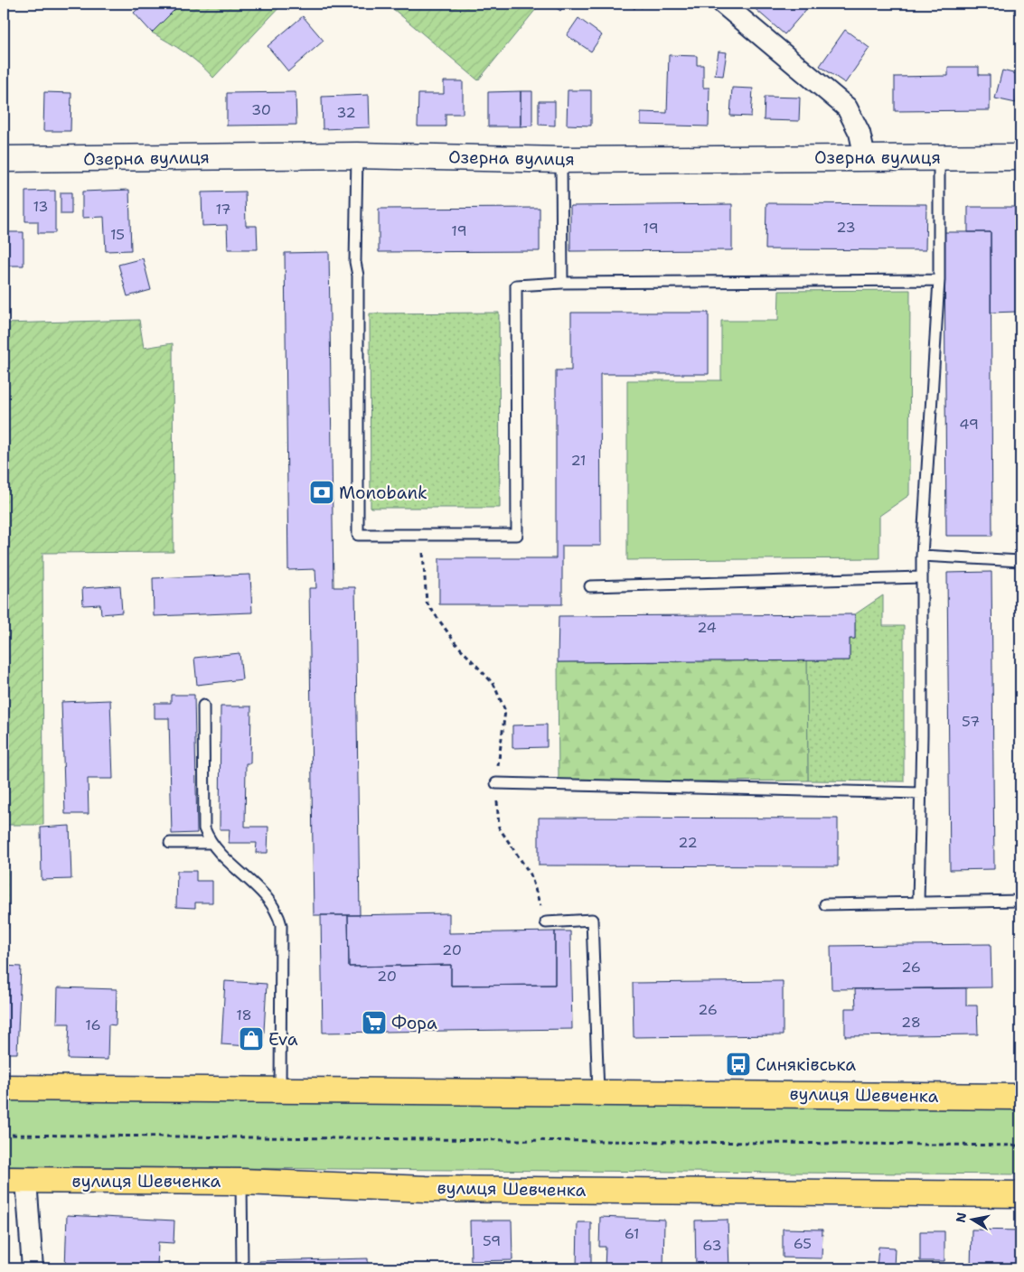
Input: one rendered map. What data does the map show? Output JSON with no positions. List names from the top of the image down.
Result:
{
  "streets": {
    "main road": ["вулиця Шевченка"],
    "street": ["Озерна вулиця"]
  },
  "places": {
    "bank": ["Monobank"],
    "supermarket": ["Фора"],
    "shop": ["Eva"],
    "bus stop": ["Синяківська"]
  },
  "house_numbers": [
    "30",
    "32",
    "13",
    "17",
    "23",
    "19",
    "19",
    "15",
    "49",
    "21",
    "24",
    "57",
    "22",
    "20",
    "26",
    "20",
    "26",
    "18",
    "28",
    "16",
    "61",
    "59",
    "65",
    "63"
  ],
  "north": "left"
}
